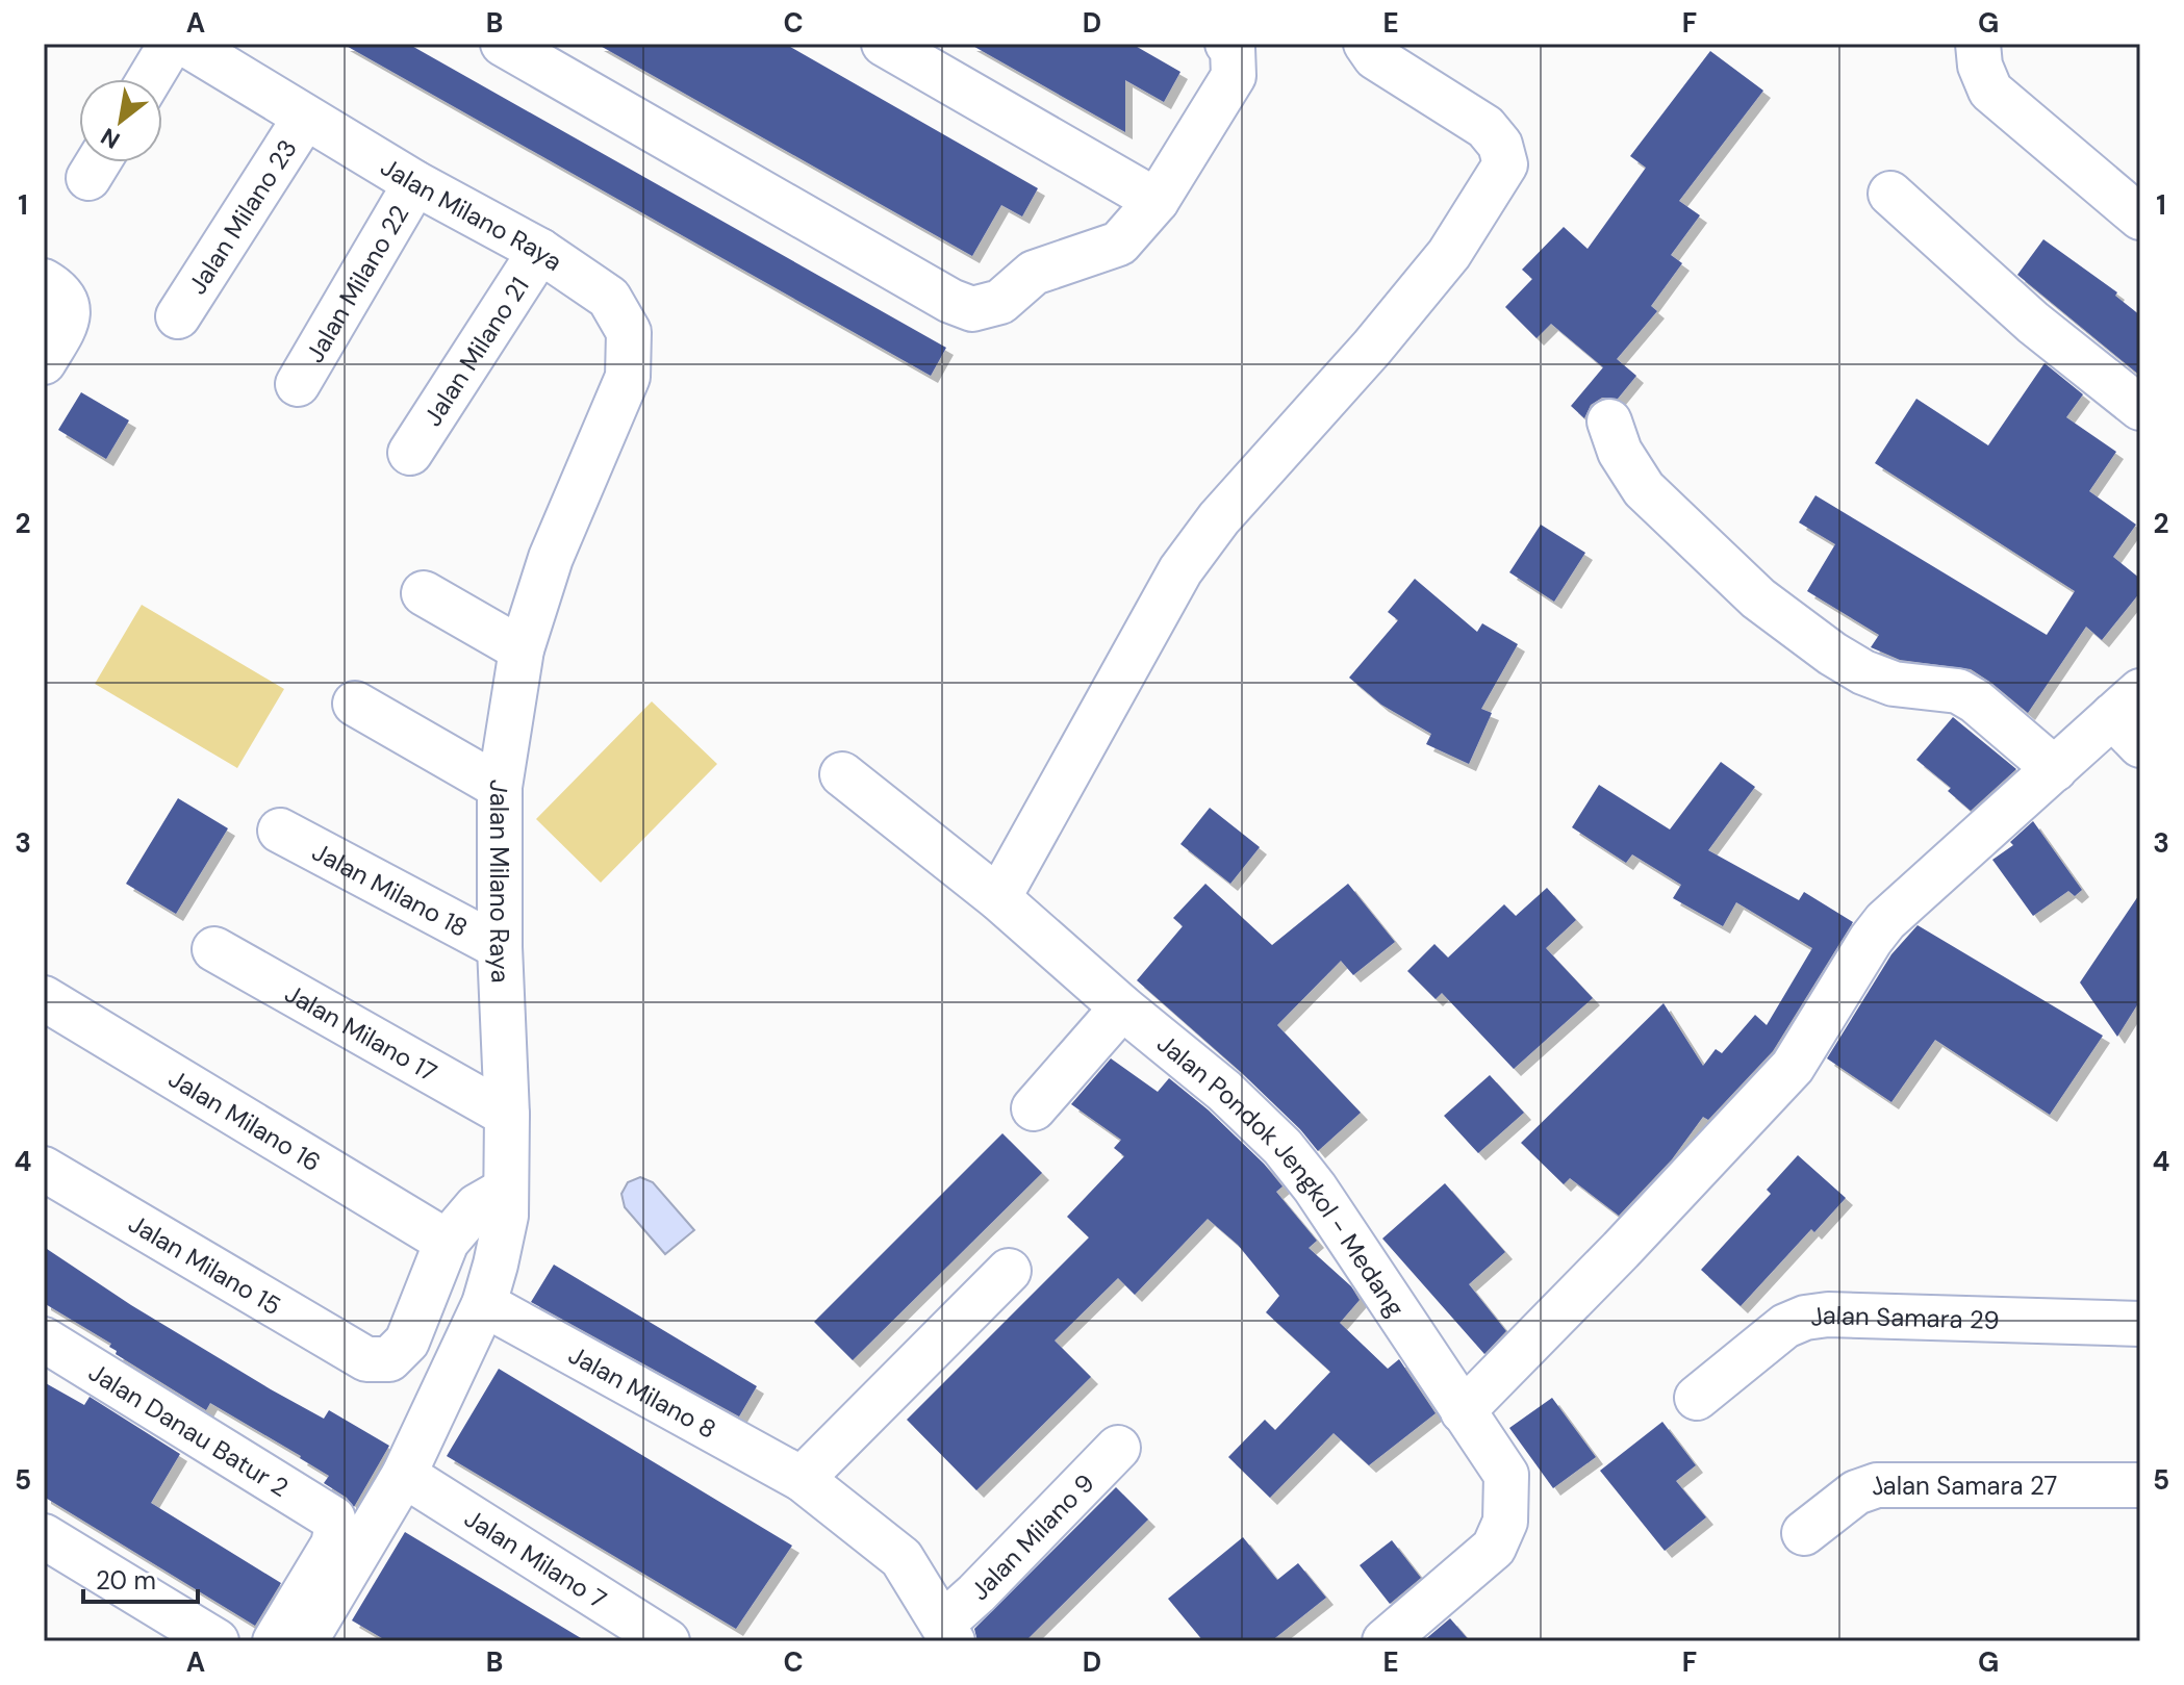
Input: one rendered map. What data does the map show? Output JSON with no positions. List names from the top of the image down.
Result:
{
  "streets": {
    "street": [
      "Jalan Milano Raya",
      "Jalan Milano 23",
      "Jalan Milano 22",
      "Jalan Milano 21",
      "Jalan Milano 18",
      "Jalan Milano 17",
      "Jalan Milano 16",
      "Jalan Pondok Jengkol - Medang",
      "Jalan Milano 15",
      "Jalan Samara 29",
      "Jalan Milano 8",
      "Jalan Danau Batur 2",
      "Jalan Samara 27",
      "Jalan Milano 9",
      "Jalan Milano 7"
    ]
  },
  "crossings": [
    ["Jalan Milano Raya", "Jalan Milano 23"],
    ["Jalan Milano Raya", "Jalan Milano 22"],
    ["Jalan Milano Raya", "Jalan Milano 21"],
    ["Jalan Milano Raya", "Jalan Milano 18"],
    ["Jalan Milano Raya", "Jalan Milano 17"],
    ["Jalan Milano Raya", "Jalan Milano 8"],
    ["Jalan Milano Raya", "Jalan Milano 7"],
    ["Jalan Milano 16", "Jalan Milano 15"],
    ["Jalan Milano 8", "Jalan Milano 9"]
  ],
  "scale_bar": "20 m",
  "north": "bottom left",
  "grid": {
    "columns": [
      "A",
      "B",
      "C",
      "D",
      "E",
      "F",
      "G"
    ],
    "rows": [
      "1",
      "2",
      "3",
      "4",
      "5"
    ]
  }
}
